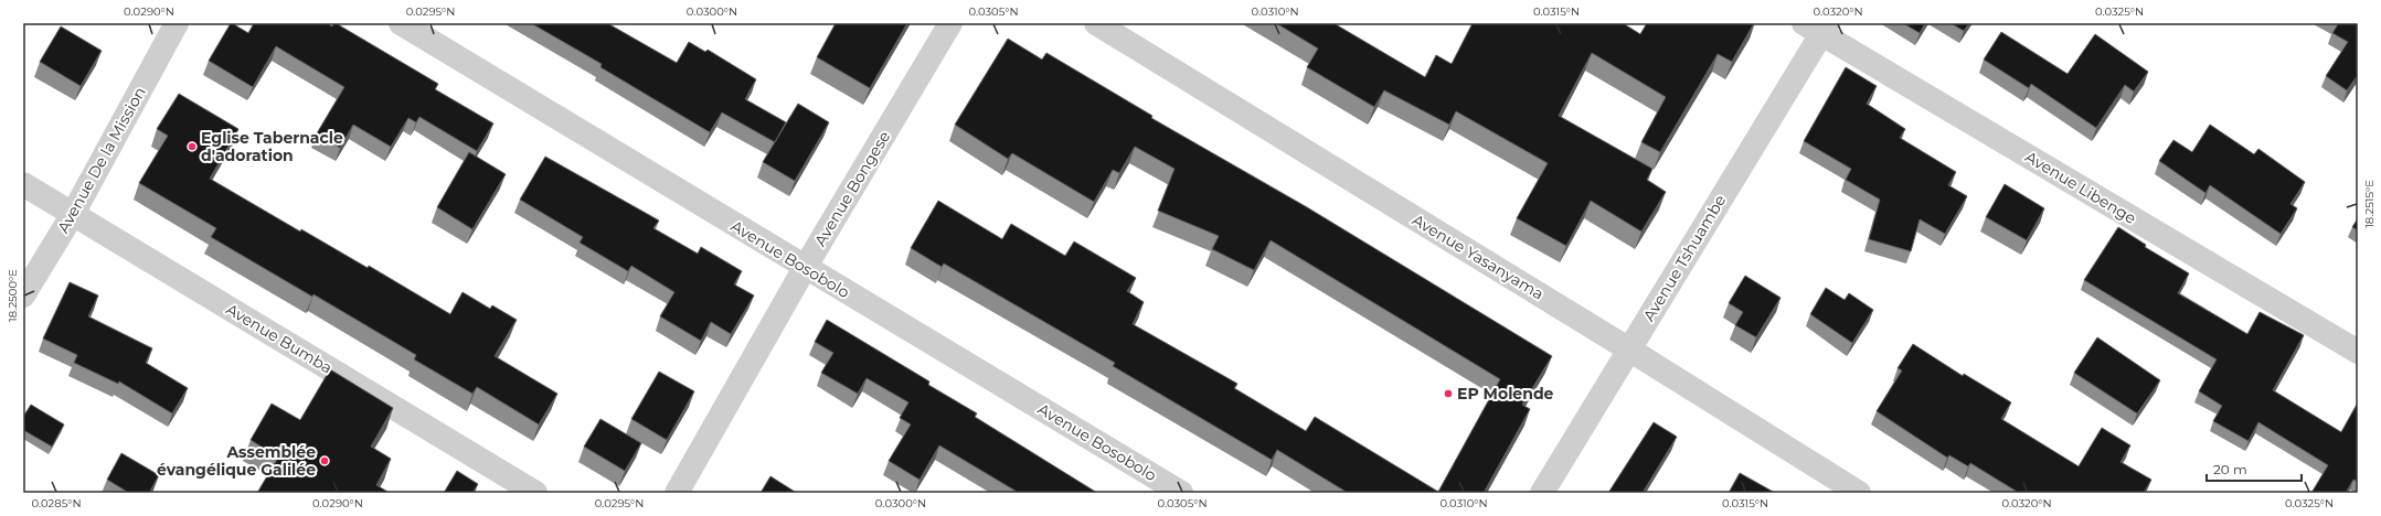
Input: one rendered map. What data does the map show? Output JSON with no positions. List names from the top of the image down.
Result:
{
  "streets": {
    "street": [
      "Avenue De la Mission",
      "Avenue Libenge",
      "Avenue Bongese",
      "Avenue Yasanyama",
      "Avenue Tshuambe",
      "Avenue Bosobolo",
      "Avenue Bumba"
    ]
  },
  "crossings": [
    ["Avenue De la Mission", "Avenue Bumba"],
    ["Avenue Libenge", "Avenue Tshuambe"],
    ["Avenue Bongese", "Avenue Bosobolo"],
    ["Avenue Yasanyama", "Avenue Tshuambe"]
  ],
  "places": ["Eglise Tabernacle d'adoration", "EP Molende", "Assemblée évangélique Galilée"],
  "scale_bar": "20 m",
  "coordinates": [
    "0.0290°N",
    "0.0295°N",
    "0.0300°N",
    "0.0305°N",
    "0.0310°N",
    "0.0315°N",
    "0.0320°N",
    "0.0325°N",
    "18.2515°E",
    "18.2500°E",
    "0.0285°N"
  ]
}
